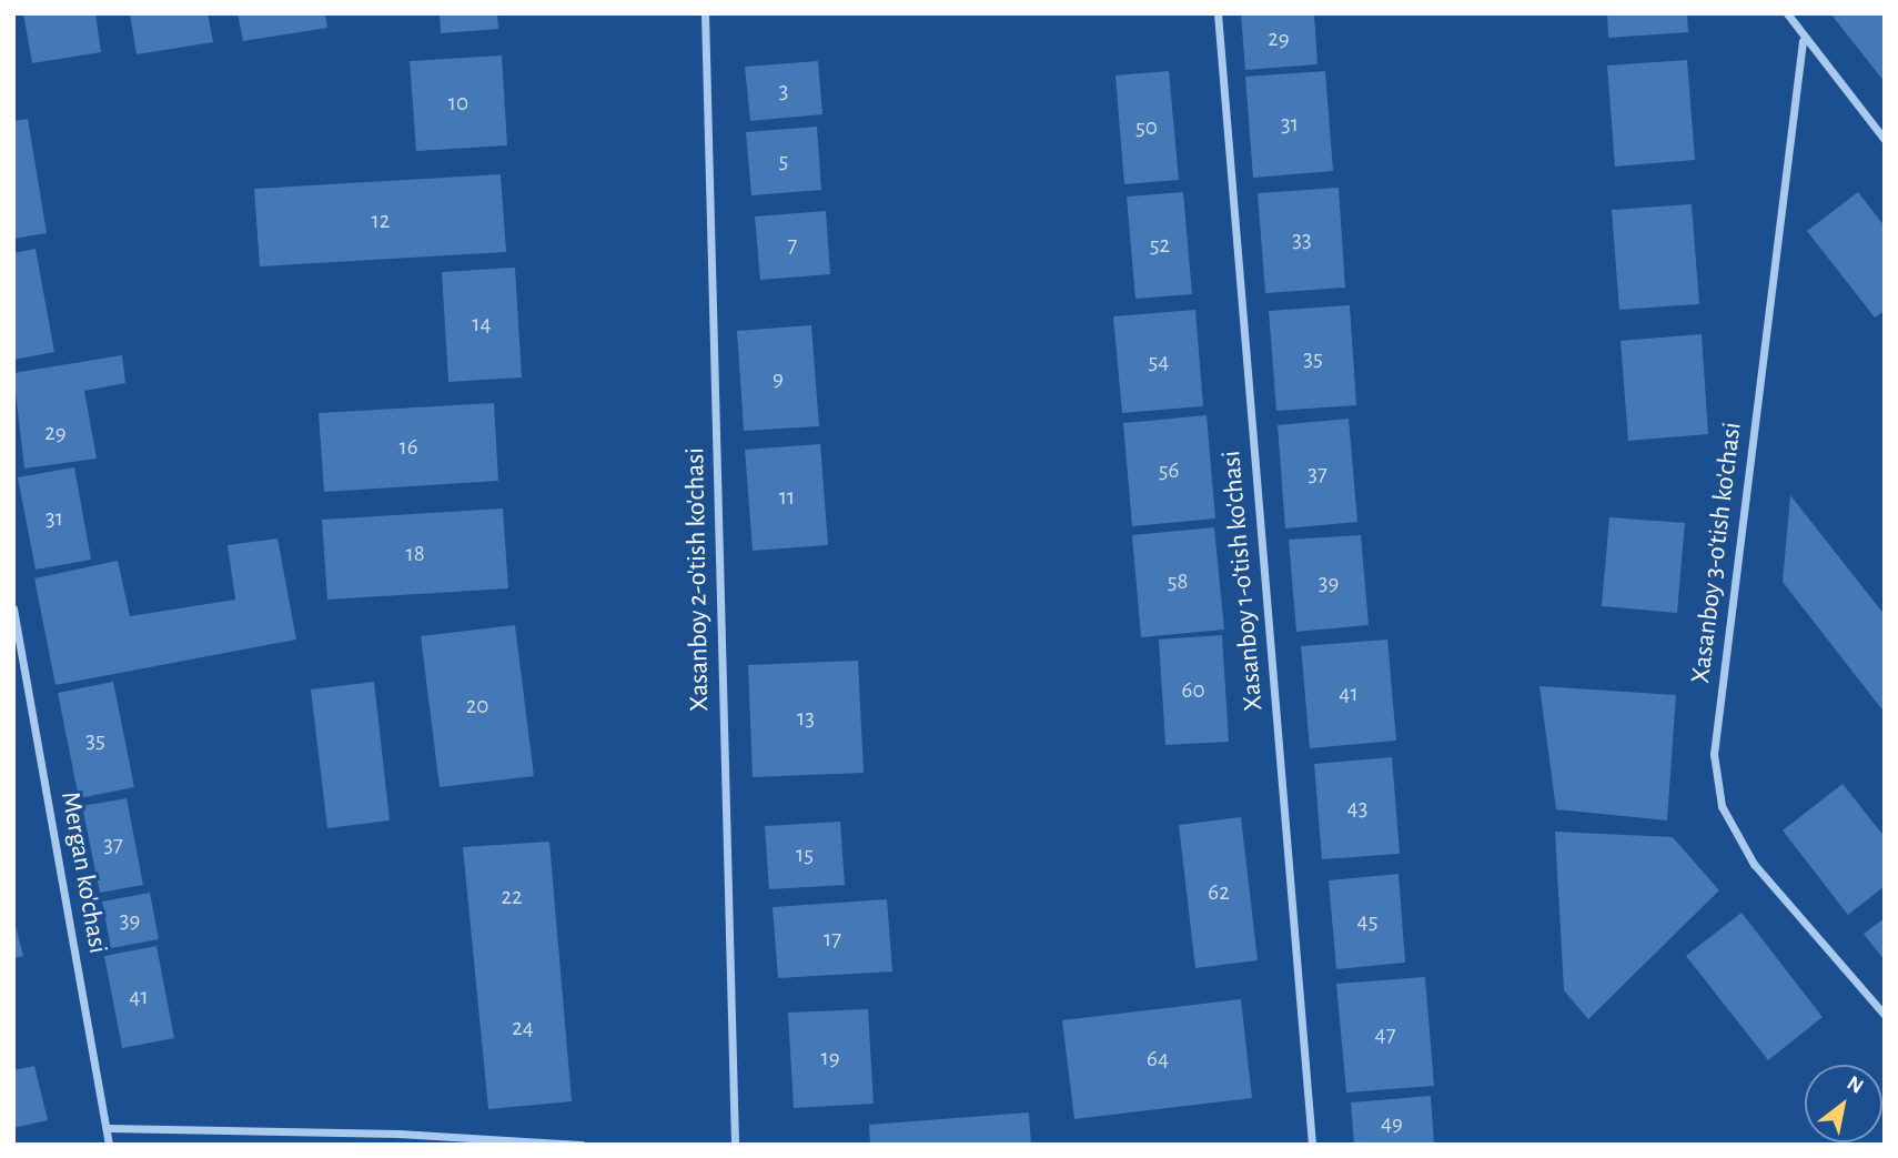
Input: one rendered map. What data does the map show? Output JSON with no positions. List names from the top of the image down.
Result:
{
  "streets": {
    "street": [
      "Xasanboy 3-o'tish ko'chasi",
      "Xasanboy 2-o'tish ko'chasi",
      "Xasanboy 1-o'tish ko'chasi",
      "Mergan ko'chasi"
    ]
  },
  "house_numbers": [
    "29",
    "3",
    "10",
    "31",
    "50",
    "5",
    "12",
    "33",
    "7",
    "52",
    "14",
    "35",
    "54",
    "9",
    "29",
    "16",
    "56",
    "37",
    "11",
    "31",
    "18",
    "58",
    "39",
    "60",
    "41",
    "20",
    "13",
    "35",
    "43",
    "37",
    "15",
    "62",
    "22",
    "39",
    "45",
    "17",
    "41",
    "24",
    "47",
    "19",
    "64",
    "49"
  ],
  "north": "top right"
}
